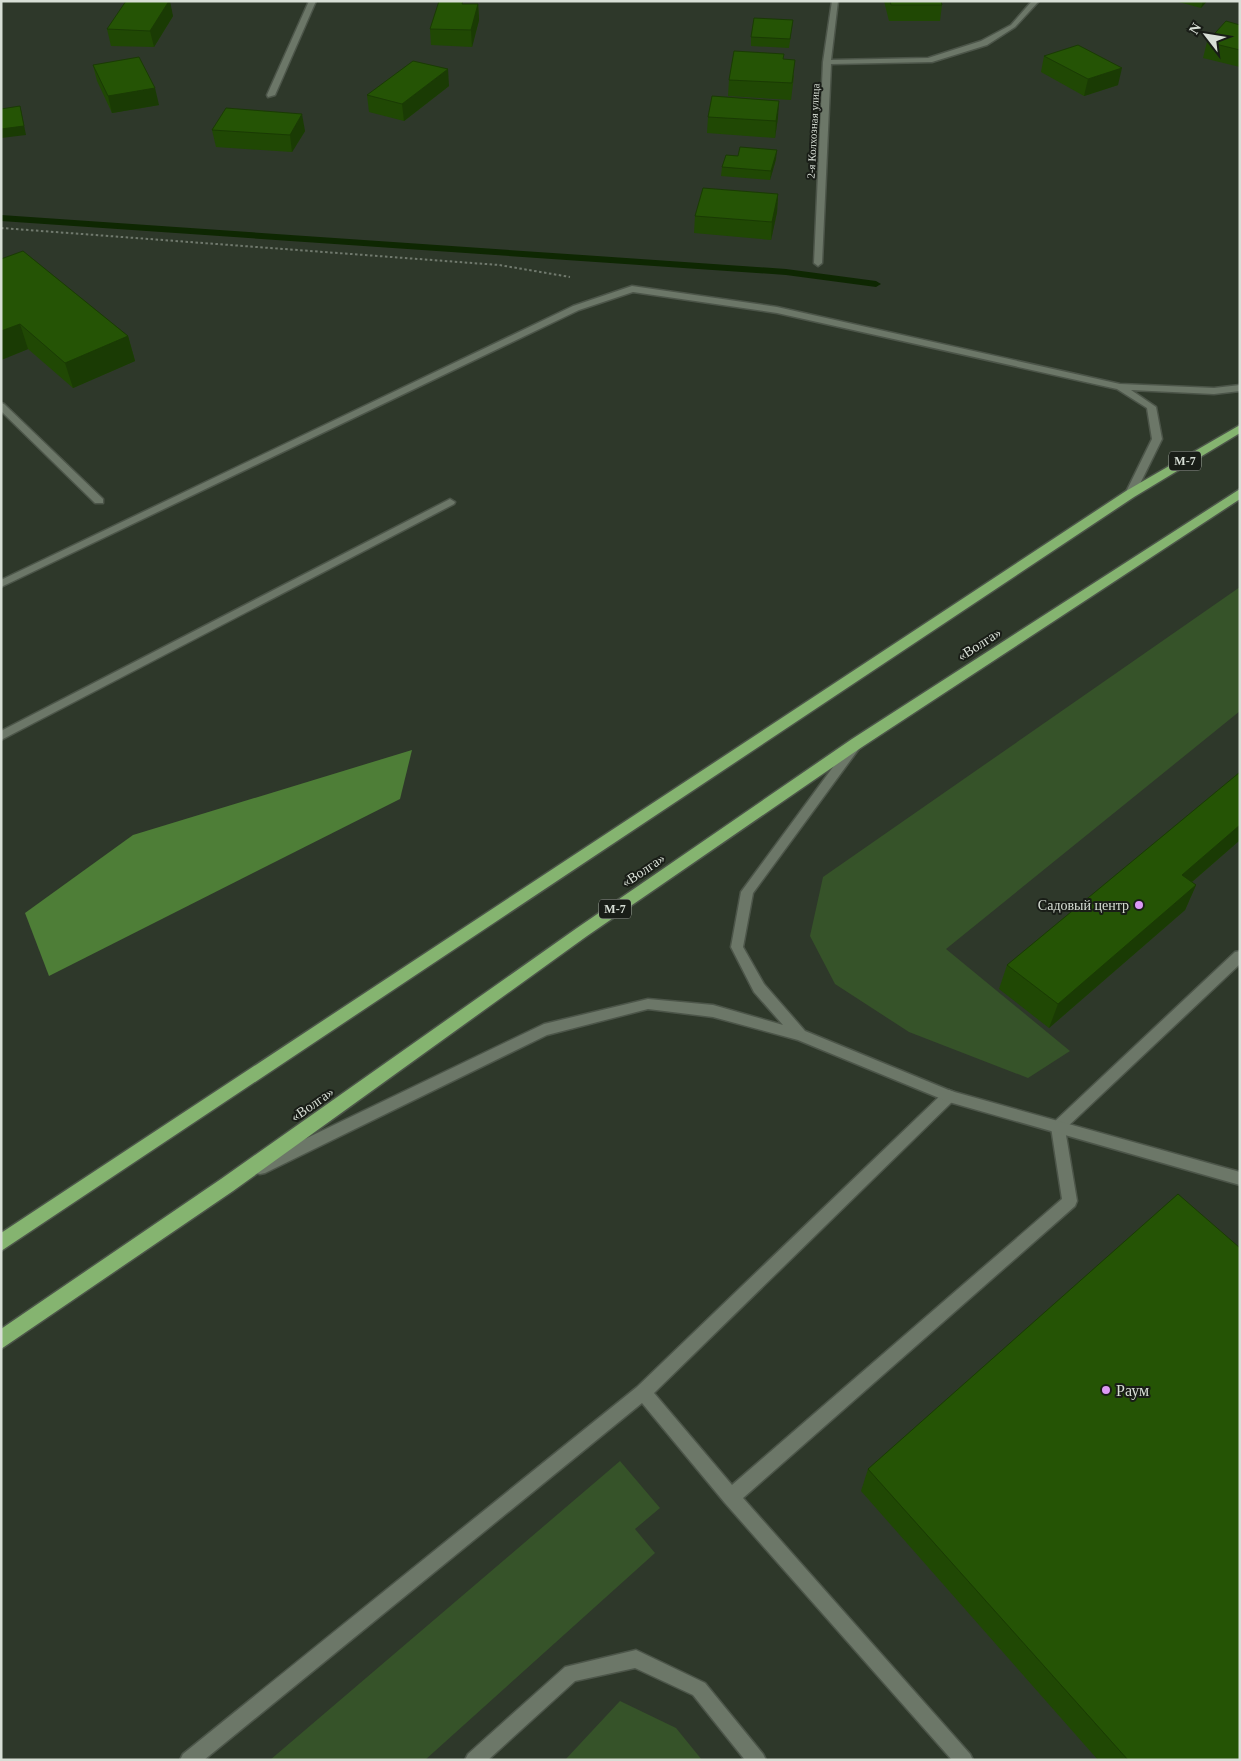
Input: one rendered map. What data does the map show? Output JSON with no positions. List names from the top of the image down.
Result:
{
  "streets": {
    "highway": ["М-7", "«Волга»"],
    "street": ["2-я Колхозная улица"]
  },
  "places": ["Садовый центр", "Раум"],
  "north": "top left"
}
